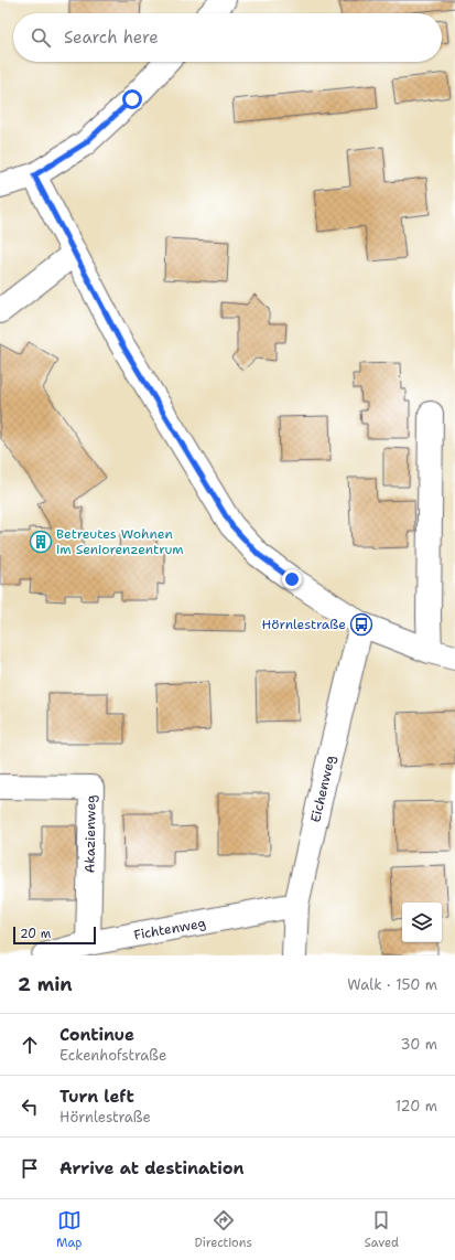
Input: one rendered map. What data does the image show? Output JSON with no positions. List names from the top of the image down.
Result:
{
  "streets": {
    "street": ["Eichenweg", "Akazienweg", "Fichtenweg"]
  },
  "crossings": [
    ["Eichenweg", "Fichtenweg"],
    ["Akazienweg", "Fichtenweg"]
  ],
  "places": {
    "building": ["Betreutes Wohnen im Seniorenzentrum"],
    "bus stop": ["Hörnlestraße"]
  },
  "scale_bar": "20 m",
  "page": {
    "search": "Search here",
    "scale": "20 m",
    "heading": ["2 min", "Walk · 150 m"],
    "list": [
      ["Continue", "Eckenhofstraße", "30 m"],
      ["Turn left", "Hörnlestraße", "120 m"],
      "Arrive at destination"
    ],
    "nav": ["Map", "Directions", "Saved"]
  }
}
